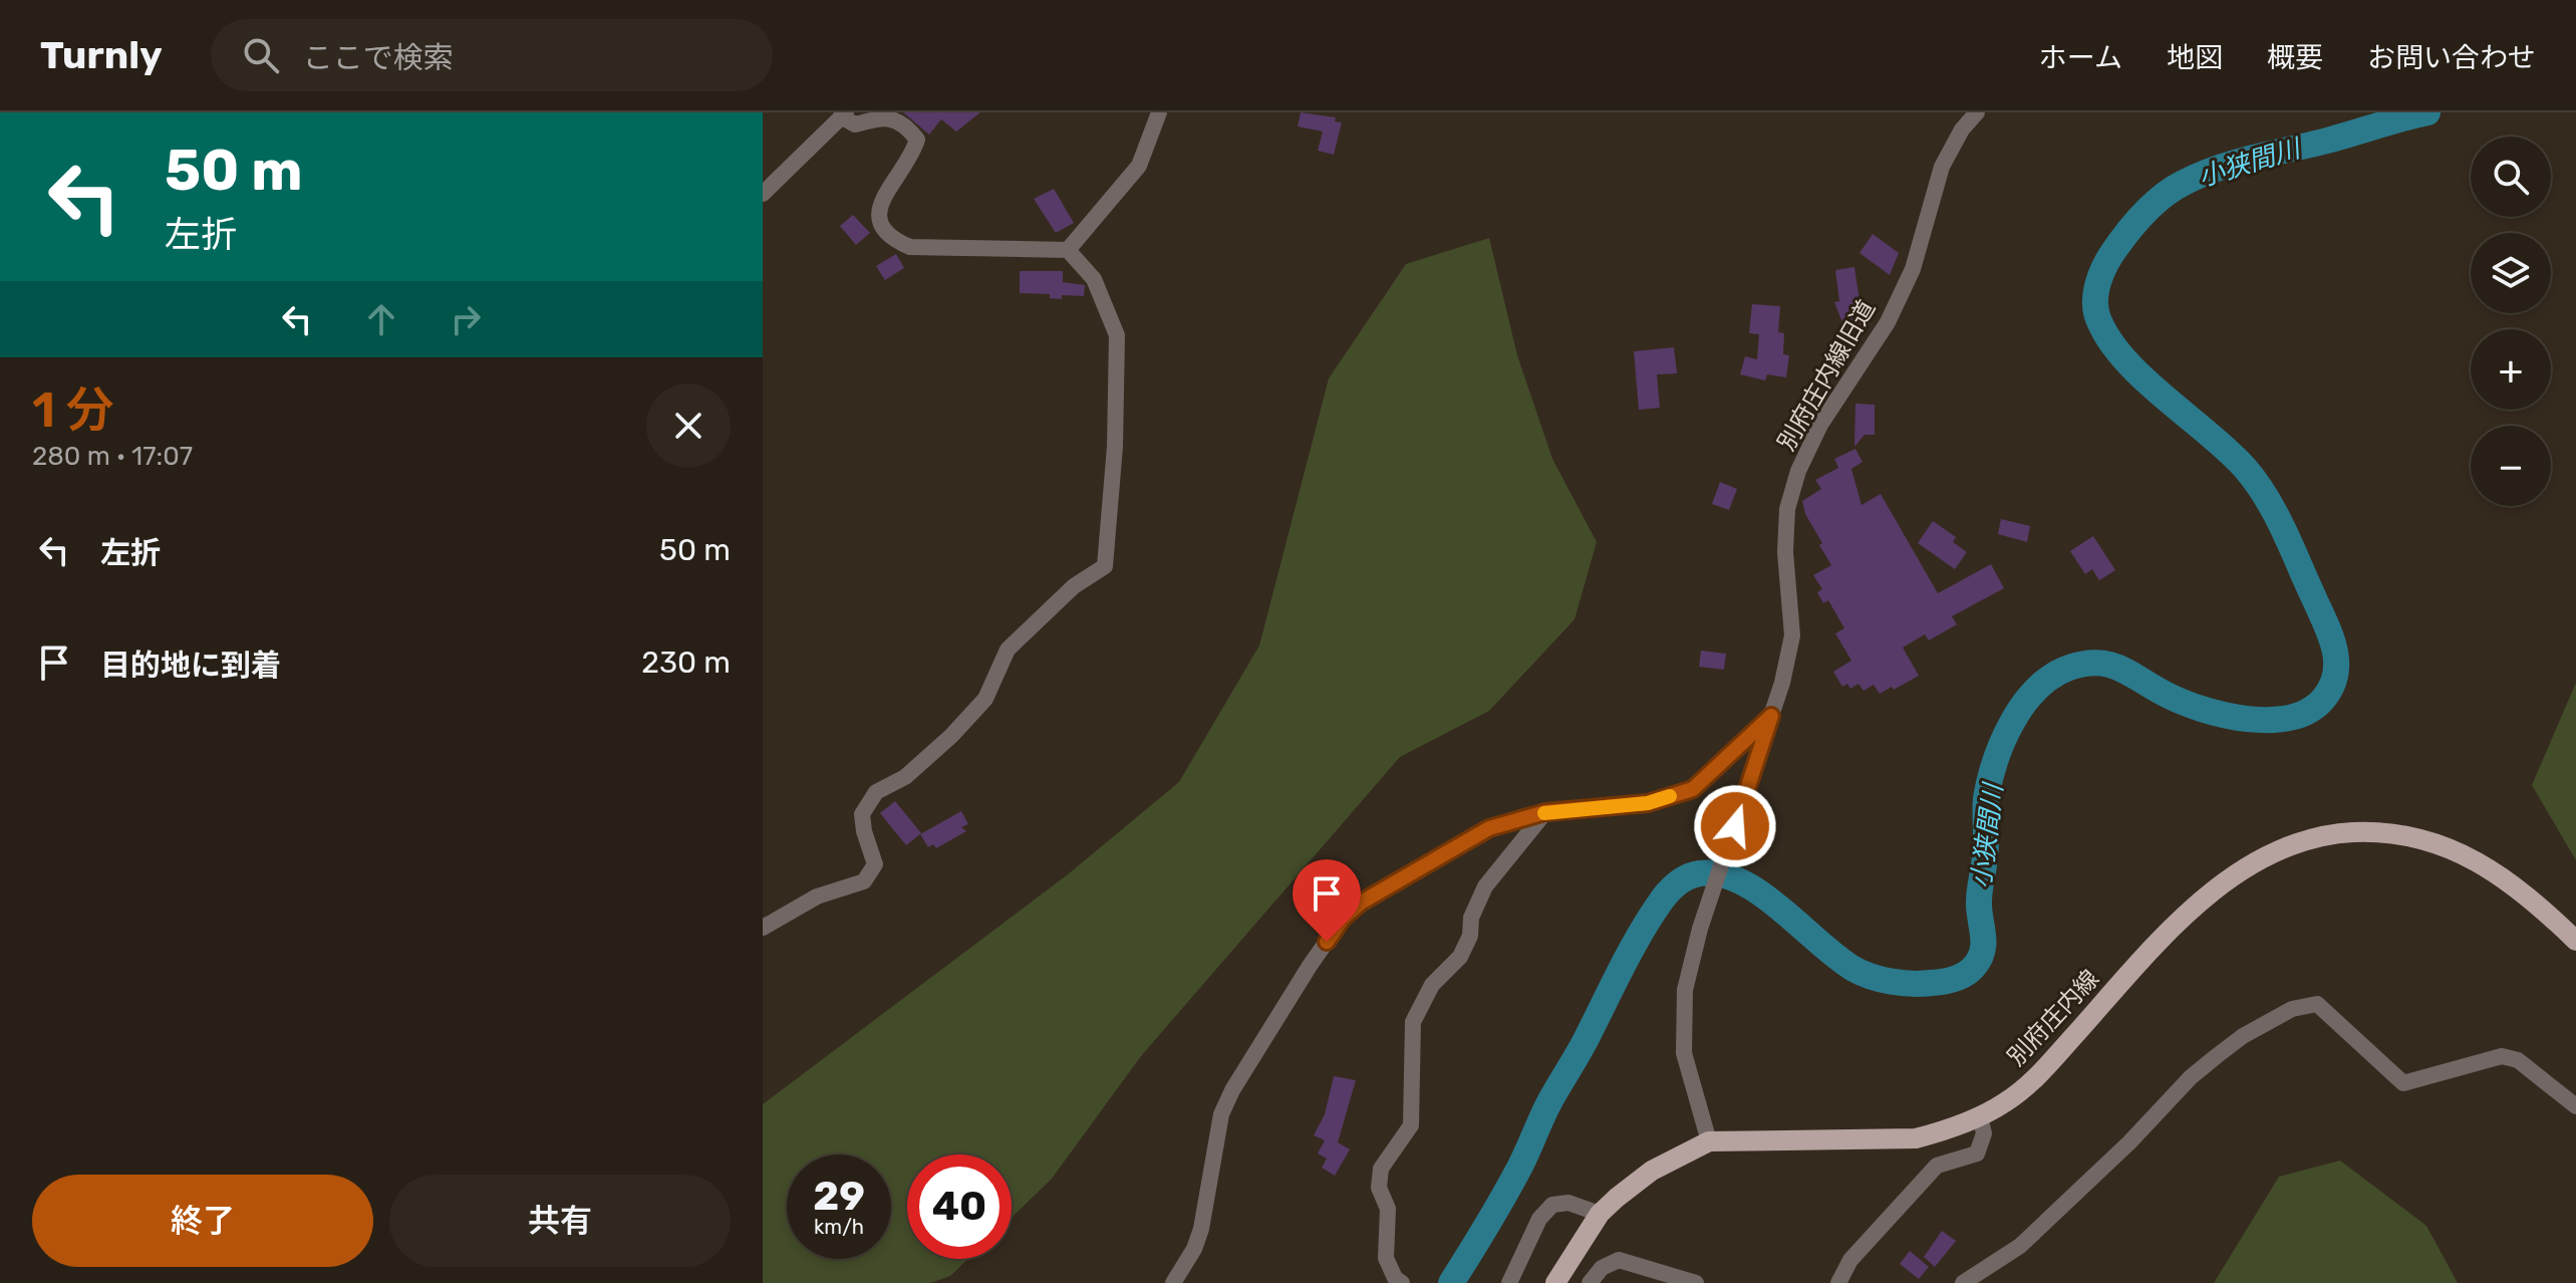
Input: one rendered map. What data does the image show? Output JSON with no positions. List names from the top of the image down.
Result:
{
  "streets": {
    "main road": ["別府庄内線"],
    "street": ["別府庄内線旧道"]
  },
  "crossings": [
    ["別府庄内線旧道", "別府庄内線"]
  ],
  "water": ["小狭間川"],
  "page": {
    "header": "Turnly",
    "search": "ここで検索",
    "nav": [
      "ホーム",
      "地図",
      "概要",
      "お問い合わせ"
    ],
    "turn": ["50 m", "左折"],
    "map_buttons": ["+", "−"],
    "heading": ["1 分", "280 m · 17:07"],
    "list": [
      {
        "name": "左折",
        "value": "50 m"
      },
      {
        "name": "目的地に到着",
        "value": "230 m"
      }
    ],
    "speed": "29 km/h",
    "limit": "40",
    "buttons": ["終了", "共有"]
  }
}
